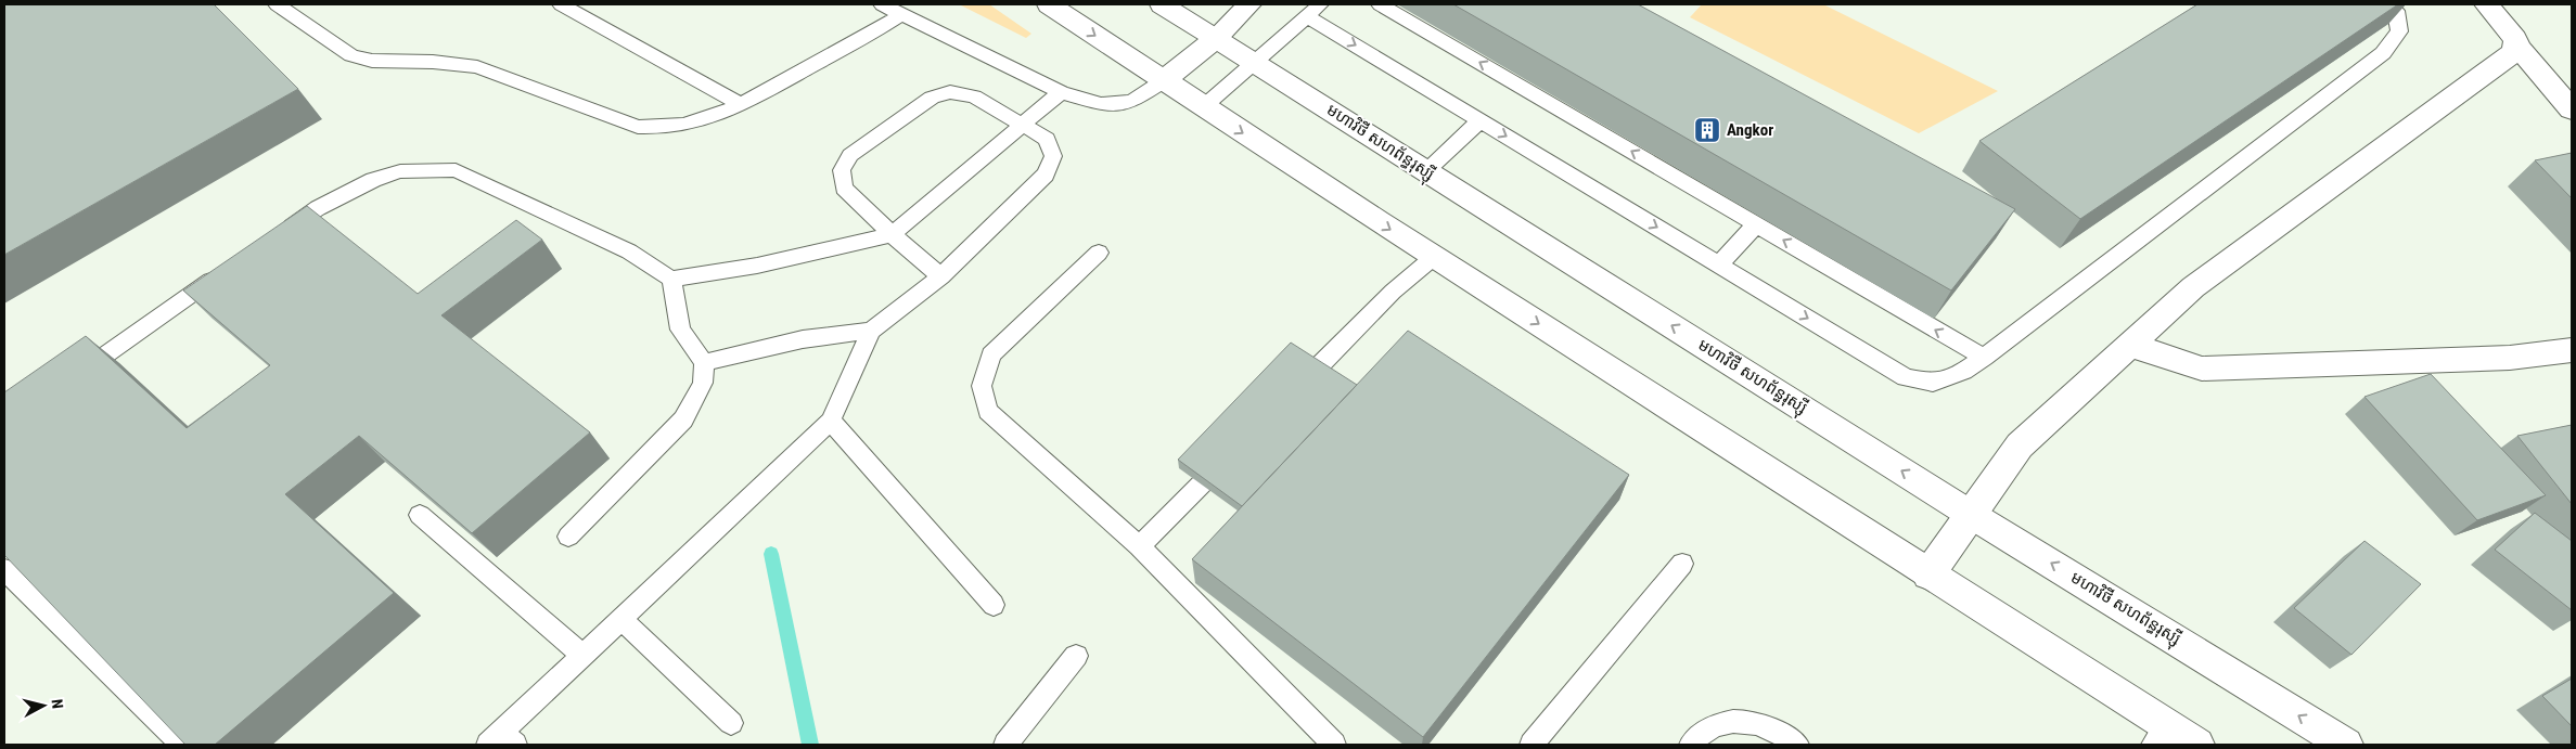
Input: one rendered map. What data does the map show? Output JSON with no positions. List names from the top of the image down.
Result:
{
  "streets": {
    "main road": ["មហាវិថី សហព័ន្ធរុស្ស៊ី"]
  },
  "places": {
    "building": ["Angkor"]
  },
  "north": "right"
}
